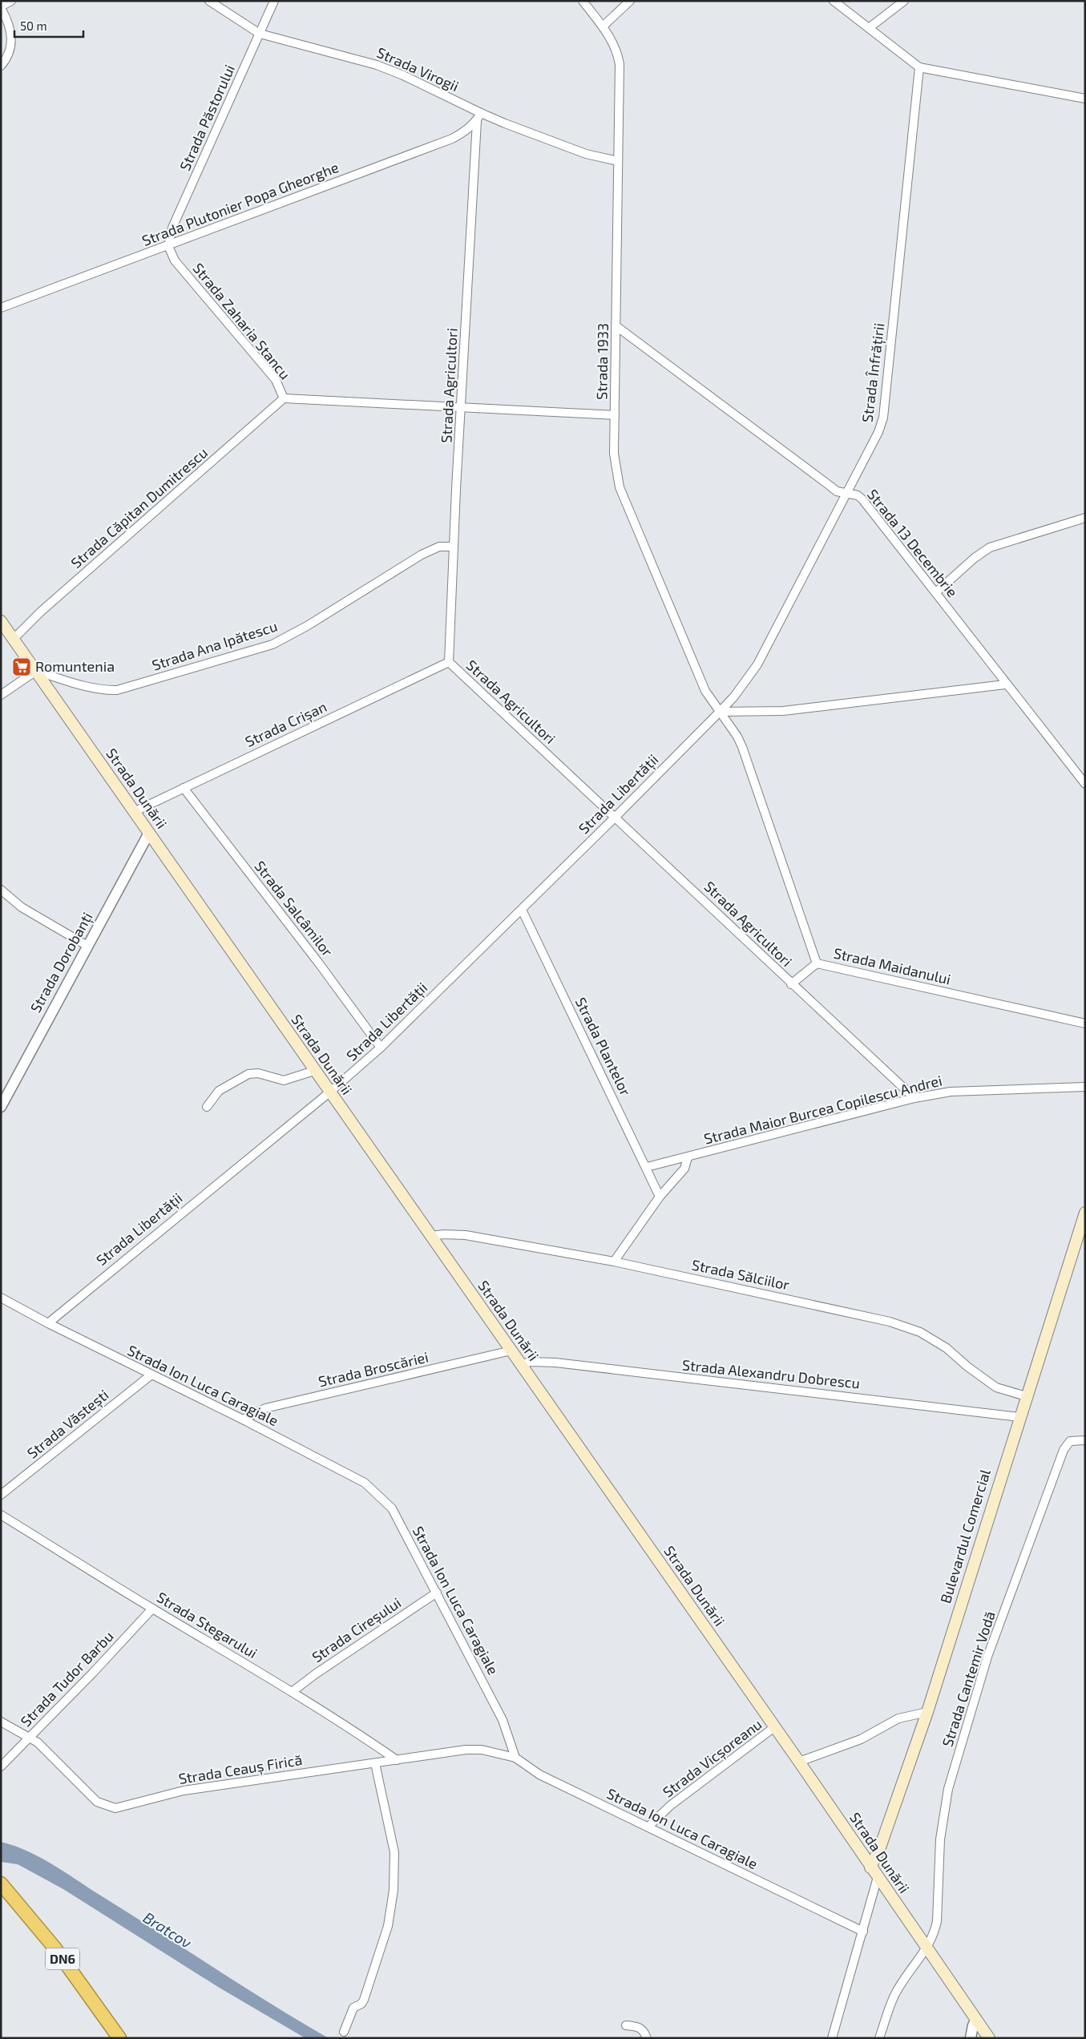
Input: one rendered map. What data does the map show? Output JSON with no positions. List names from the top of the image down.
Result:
{
  "streets": {
    "highway": ["DN6"],
    "main road": ["Strada Dunării", "Bulevardul Comercial"],
    "street": [
      "Strada Virogii",
      "Strada Păstorului",
      "Strada Plutonier Popa Gheorghe",
      "Strada Zaharia Stancu",
      "Strada 1933",
      "Strada Înfrățirii",
      "Strada Agricultori",
      "Strada Căpitan Dumitrescu",
      "Strada 13 Decembrie",
      "Strada Ana Ipătescu",
      "Strada Crișan",
      "Strada Libertății",
      "Strada Salcâmilor",
      "Strada Dorobanți",
      "Strada Maidanului",
      "Strada Plantelor",
      "Strada Maior Burcea Copilescu Andrei",
      "Strada Sălciilor",
      "Strada Broscăriei",
      "Strada Alexandru Dobrescu",
      "Strada Ion Luca Caragiale",
      "Strada Văstești",
      "Strada Stegarului",
      "Strada Cireșului",
      "Strada Tudor Barbu",
      "Strada Cantemir Vodă",
      "Strada Vicșoreanu",
      "Strada Ceauș Firică"
    ]
  },
  "crossings": [
    ["Strada Virogii", "Strada Păstorului"],
    ["Strada Virogii", "Strada Plutonier Popa Gheorghe"],
    ["Strada Virogii", "Strada 1933"],
    ["Strada Păstorului", "Strada Plutonier Popa Gheorghe"],
    ["Strada Păstorului", "Strada Zaharia Stancu"],
    ["Strada Plutonier Popa Gheorghe", "Strada Zaharia Stancu"],
    ["Strada Plutonier Popa Gheorghe", "Strada Agricultori"],
    ["Strada Zaharia Stancu", "Strada 1933"],
    ["Strada Zaharia Stancu", "Strada Agricultori"],
    ["Strada Zaharia Stancu", "Strada Căpitan Dumitrescu"],
    ["Strada 1933", "Strada Înfrățirii"],
    ["Strada 1933", "Strada 13 Decembrie"],
    ["Strada 1933", "Strada Libertății"],
    ["Strada 1933", "Strada Maidanului"],
    ["Strada Înfrățirii", "Strada 13 Decembrie"],
    ["Strada Înfrățirii", "Strada Libertății"],
    ["Strada Înfrățirii", "Strada Maidanului"],
    ["Strada Agricultori", "Strada Ana Ipătescu"],
    ["Strada Agricultori", "Strada Crișan"],
    ["Strada Agricultori", "Strada Libertății"],
    ["Strada Agricultori", "Strada Maior Burcea Copilescu Andrei"],
    ["Strada Căpitan Dumitrescu", "Strada Dunării"],
    ["Strada Ana Ipătescu", "Strada Dunării"],
    ["Strada Crișan", "Strada Dunării"],
    ["Strada Crișan", "Strada Salcâmilor"],
    ["Strada Dunării", "Strada Libertății"],
    ["Strada Dunării", "Strada Dorobanți"],
    ["Strada Dunării", "Strada Sălciilor"],
    ["Strada Dunării", "Strada Broscăriei"],
    ["Strada Dunării", "Strada Alexandru Dobrescu"],
    ["Strada Dunării", "Bulevardul Comercial"],
    ["Strada Dunării", "Strada Cantemir Vodă"],
    ["Strada Dunării", "Strada Vicșoreanu"],
    ["Strada Libertății", "Strada Salcâmilor"],
    ["Strada Libertății", "Strada Maidanului"],
    ["Strada Libertății", "Strada Plantelor"],
    ["Strada Libertății", "Strada Ion Luca Caragiale"],
    ["Strada Plantelor", "Strada Maior Burcea Copilescu Andrei"],
    ["Strada Maior Burcea Copilescu Andrei", "Strada Sălciilor"],
    ["Strada Sălciilor", "Bulevardul Comercial"],
    ["Strada Broscăriei", "Strada Ion Luca Caragiale"],
    ["Strada Alexandru Dobrescu", "Bulevardul Comercial"],
    ["Strada Ion Luca Caragiale", "Strada Văstești"],
    ["Strada Ion Luca Caragiale", "Strada Cireșului"],
    ["Strada Ion Luca Caragiale", "Strada Vicșoreanu"],
    ["Strada Ion Luca Caragiale", "Strada Ceauș Firică"],
    ["Strada Stegarului", "Strada Cireșului"],
    ["Strada Stegarului", "Strada Tudor Barbu"],
    ["Strada Stegarului", "Strada Ceauș Firică"],
    ["Strada Tudor Barbu", "Strada Ceauș Firică"]
  ],
  "water": ["Bratcov"],
  "places": {
    "supermarket": ["Romuntenia"]
  },
  "scale_bar": "50 m"
}
